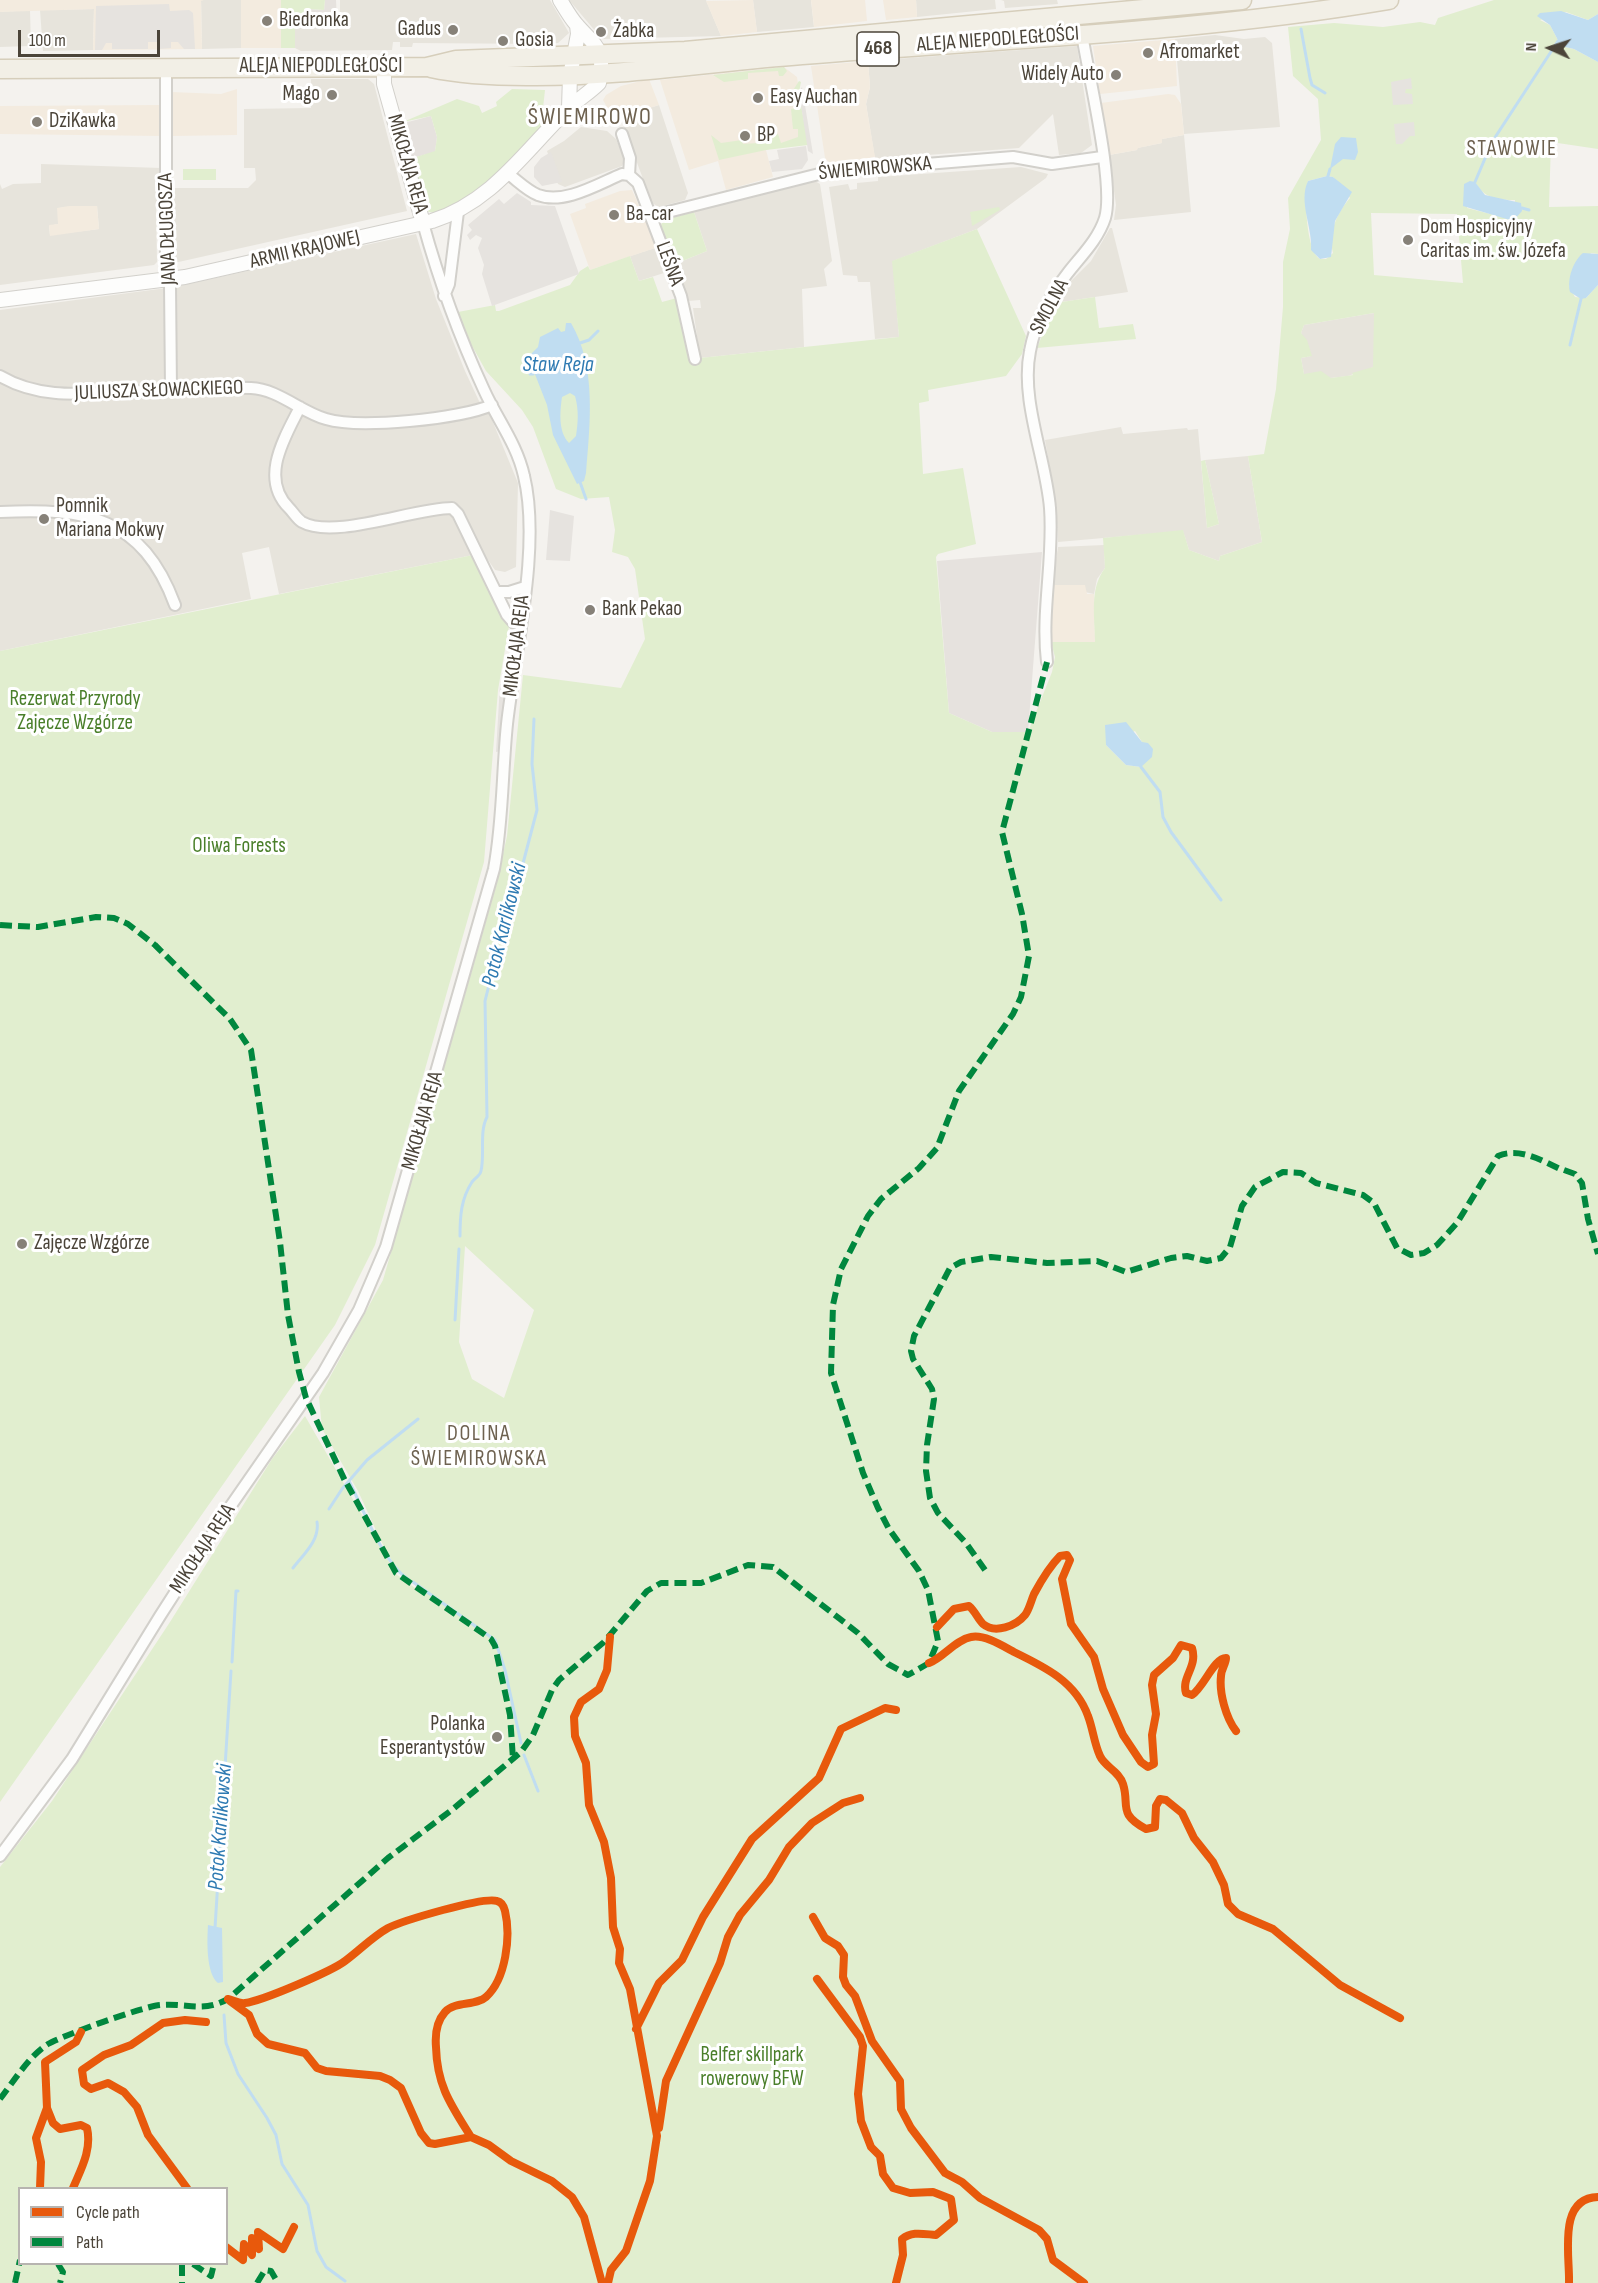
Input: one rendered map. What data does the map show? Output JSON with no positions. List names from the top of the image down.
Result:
{
  "streets": {
    "main road": ["ALEJA NIEPODLEGŁOŚCI", "468"],
    "street": [
      "MIKOŁAJA REJA",
      "ŚWIEMIROWSKA",
      "JANA DŁUGOSZA",
      "ARMII KRAJOWEJ",
      "LEŚNA",
      "SMOLNA",
      "JULIUSZA SŁOWACKIEGO"
    ]
  },
  "crossings": [
    ["ALEJA NIEPODLEGŁOŚCI", "MIKOŁAJA REJA"],
    ["ALEJA NIEPODLEGŁOŚCI", "JANA DŁUGOSZA"],
    ["ALEJA NIEPODLEGŁOŚCI", "ARMII KRAJOWEJ"],
    ["ALEJA NIEPODLEGŁOŚCI", "SMOLNA"],
    ["MIKOŁAJA REJA", "ARMII KRAJOWEJ"],
    ["MIKOŁAJA REJA", "JULIUSZA SŁOWACKIEGO"],
    ["ŚWIEMIROWSKA", "LEŚNA"],
    ["ŚWIEMIROWSKA", "SMOLNA"],
    ["JANA DŁUGOSZA", "ARMII KRAJOWEJ"],
    ["JANA DŁUGOSZA", "JULIUSZA SŁOWACKIEGO"]
  ],
  "districts": ["ŚWIEMIROWO", "STAWOWIE", "DOLINA ŚWIEMIROWSKA"],
  "water": ["Staw Reja", "Potok Karlikowski"],
  "parks": ["Rezerwat Przyrody Zajęcze Wzgórze", "Oliwa Forests", "Belfer skillpark rowerowy BFW"],
  "places": [
    "Biedronka",
    "Gadus",
    "Żabka",
    "Gosia",
    "Afromarket",
    "Widely Auto",
    "Mago",
    "Easy Auchan",
    "DziKawka",
    "BP",
    "Ba-car",
    "Dom Hospicyjny Caritas im. św. Józefa",
    "Pomnik Mariana Mokwy",
    "Bank Pekao",
    "Zajęcze Wzgórze",
    "Polanka Esperantystów"
  ],
  "legend": ["Cycle path", "Path"],
  "scale_bar": "100 m",
  "north": "left"
}
